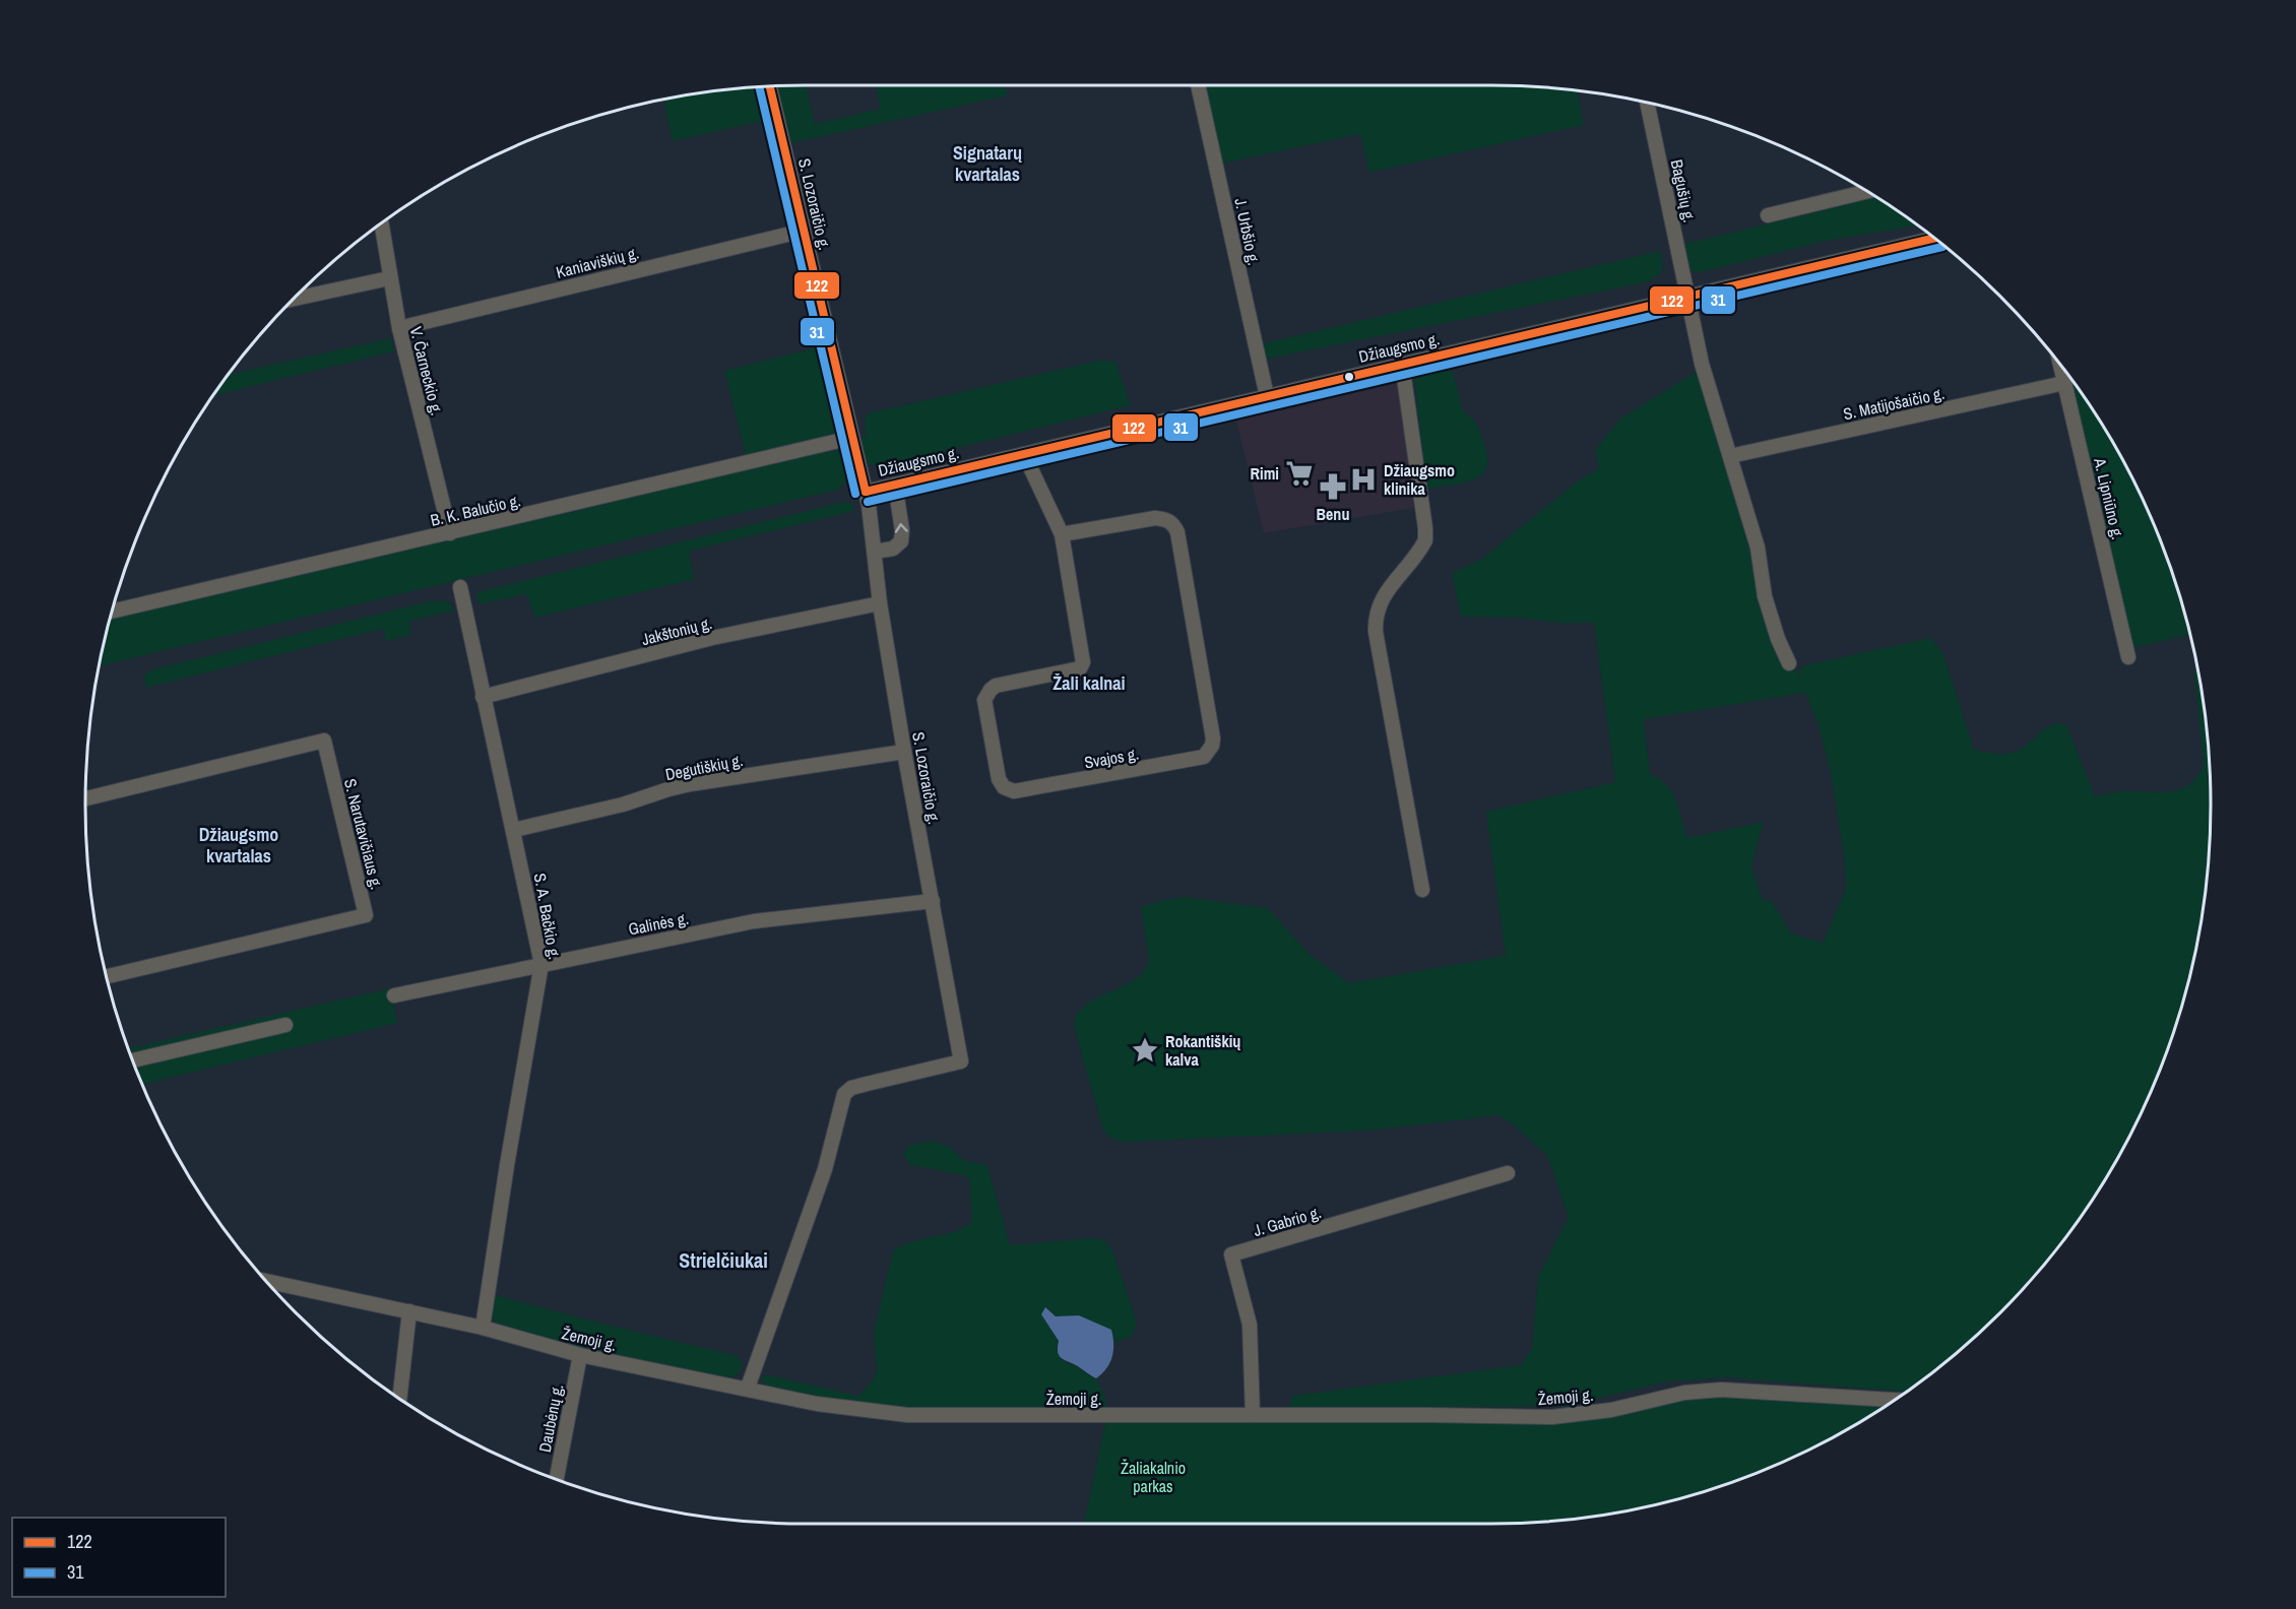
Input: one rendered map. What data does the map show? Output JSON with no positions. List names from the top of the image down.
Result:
{
  "streets": {
    "street": [
      "Bagušių g.",
      "S. Lozoraičio g.",
      "J. Urbšio g.",
      "Kaniaviškių g.",
      "Džiaugsmo g.",
      "V. Čarneckio g.",
      "S. Matijošaičio g.",
      "A. Lipniūno g.",
      "B. K. Balučio g.",
      "Jakštonių g.",
      "Svajos g.",
      "Degutiškių g.",
      "S. Narutavičiaus g.",
      "S. A. Bačkio g.",
      "Galinės g.",
      "J. Gabrio g.",
      "Žemoji g.",
      "Daubėnų g."
    ]
  },
  "crossings": [
    ["Bagušių g.", "Džiaugsmo g."],
    ["Bagušių g.", "S. Matijošaičio g."],
    ["S. Lozoraičio g.", "Kaniaviškių g."],
    ["S. Lozoraičio g.", "Džiaugsmo g."],
    ["S. Lozoraičio g.", "B. K. Balučio g."],
    ["S. Lozoraičio g.", "Jakštonių g."],
    ["S. Lozoraičio g.", "Degutiškių g."],
    ["S. Lozoraičio g.", "Galinės g."],
    ["S. Lozoraičio g.", "Žemoji g."],
    ["J. Urbšio g.", "Džiaugsmo g."],
    ["Kaniaviškių g.", "V. Čarneckio g."],
    ["Džiaugsmo g.", "Svajos g."],
    ["V. Čarneckio g.", "B. K. Balučio g."],
    ["S. Matijošaičio g.", "A. Lipniūno g."],
    ["Jakštonių g.", "S. A. Bačkio g."],
    ["Degutiškių g.", "S. A. Bačkio g."],
    ["S. A. Bačkio g.", "Galinės g."],
    ["S. A. Bačkio g.", "Žemoji g."],
    ["J. Gabrio g.", "Žemoji g."],
    ["Žemoji g.", "Daubėnų g."]
  ],
  "districts": [
    "Signatarų kvartalas",
    "Žali kalnai",
    "Džiaugsmo kvartalas",
    "Strielčiukai"
  ],
  "parks": ["Žaliakalnio parkas"],
  "places": {
    "supermarket": ["Rimi"],
    "hospital": ["Džiaugsmo klinika"],
    "pharmacy": ["Benu"],
    "place": ["Rokantiškių kalva"]
  },
  "lines": ["transit line 122", "transit line 31"],
  "legend": ["122", "31"]
}
